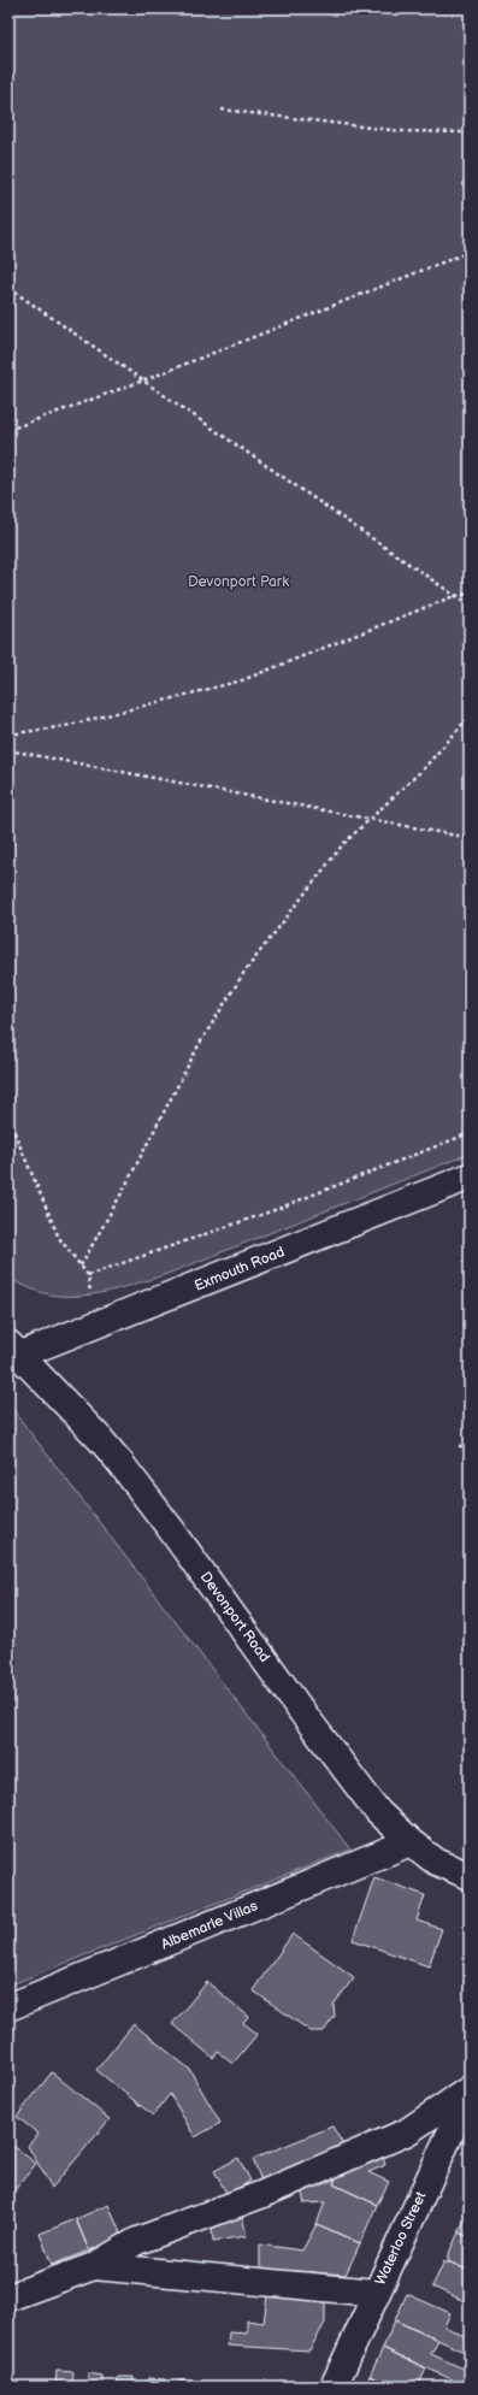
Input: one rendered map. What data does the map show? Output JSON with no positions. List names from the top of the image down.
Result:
{
  "streets": {
    "street": [
      "Exmouth Road",
      "Devonport Road",
      "Albemarle Villas",
      "Waterloo Street"
    ]
  },
  "crossings": [
    ["Exmouth Road", "Devonport Road"],
    ["Devonport Road", "Albemarle Villas"]
  ],
  "parks": ["Devonport Park"]
}
